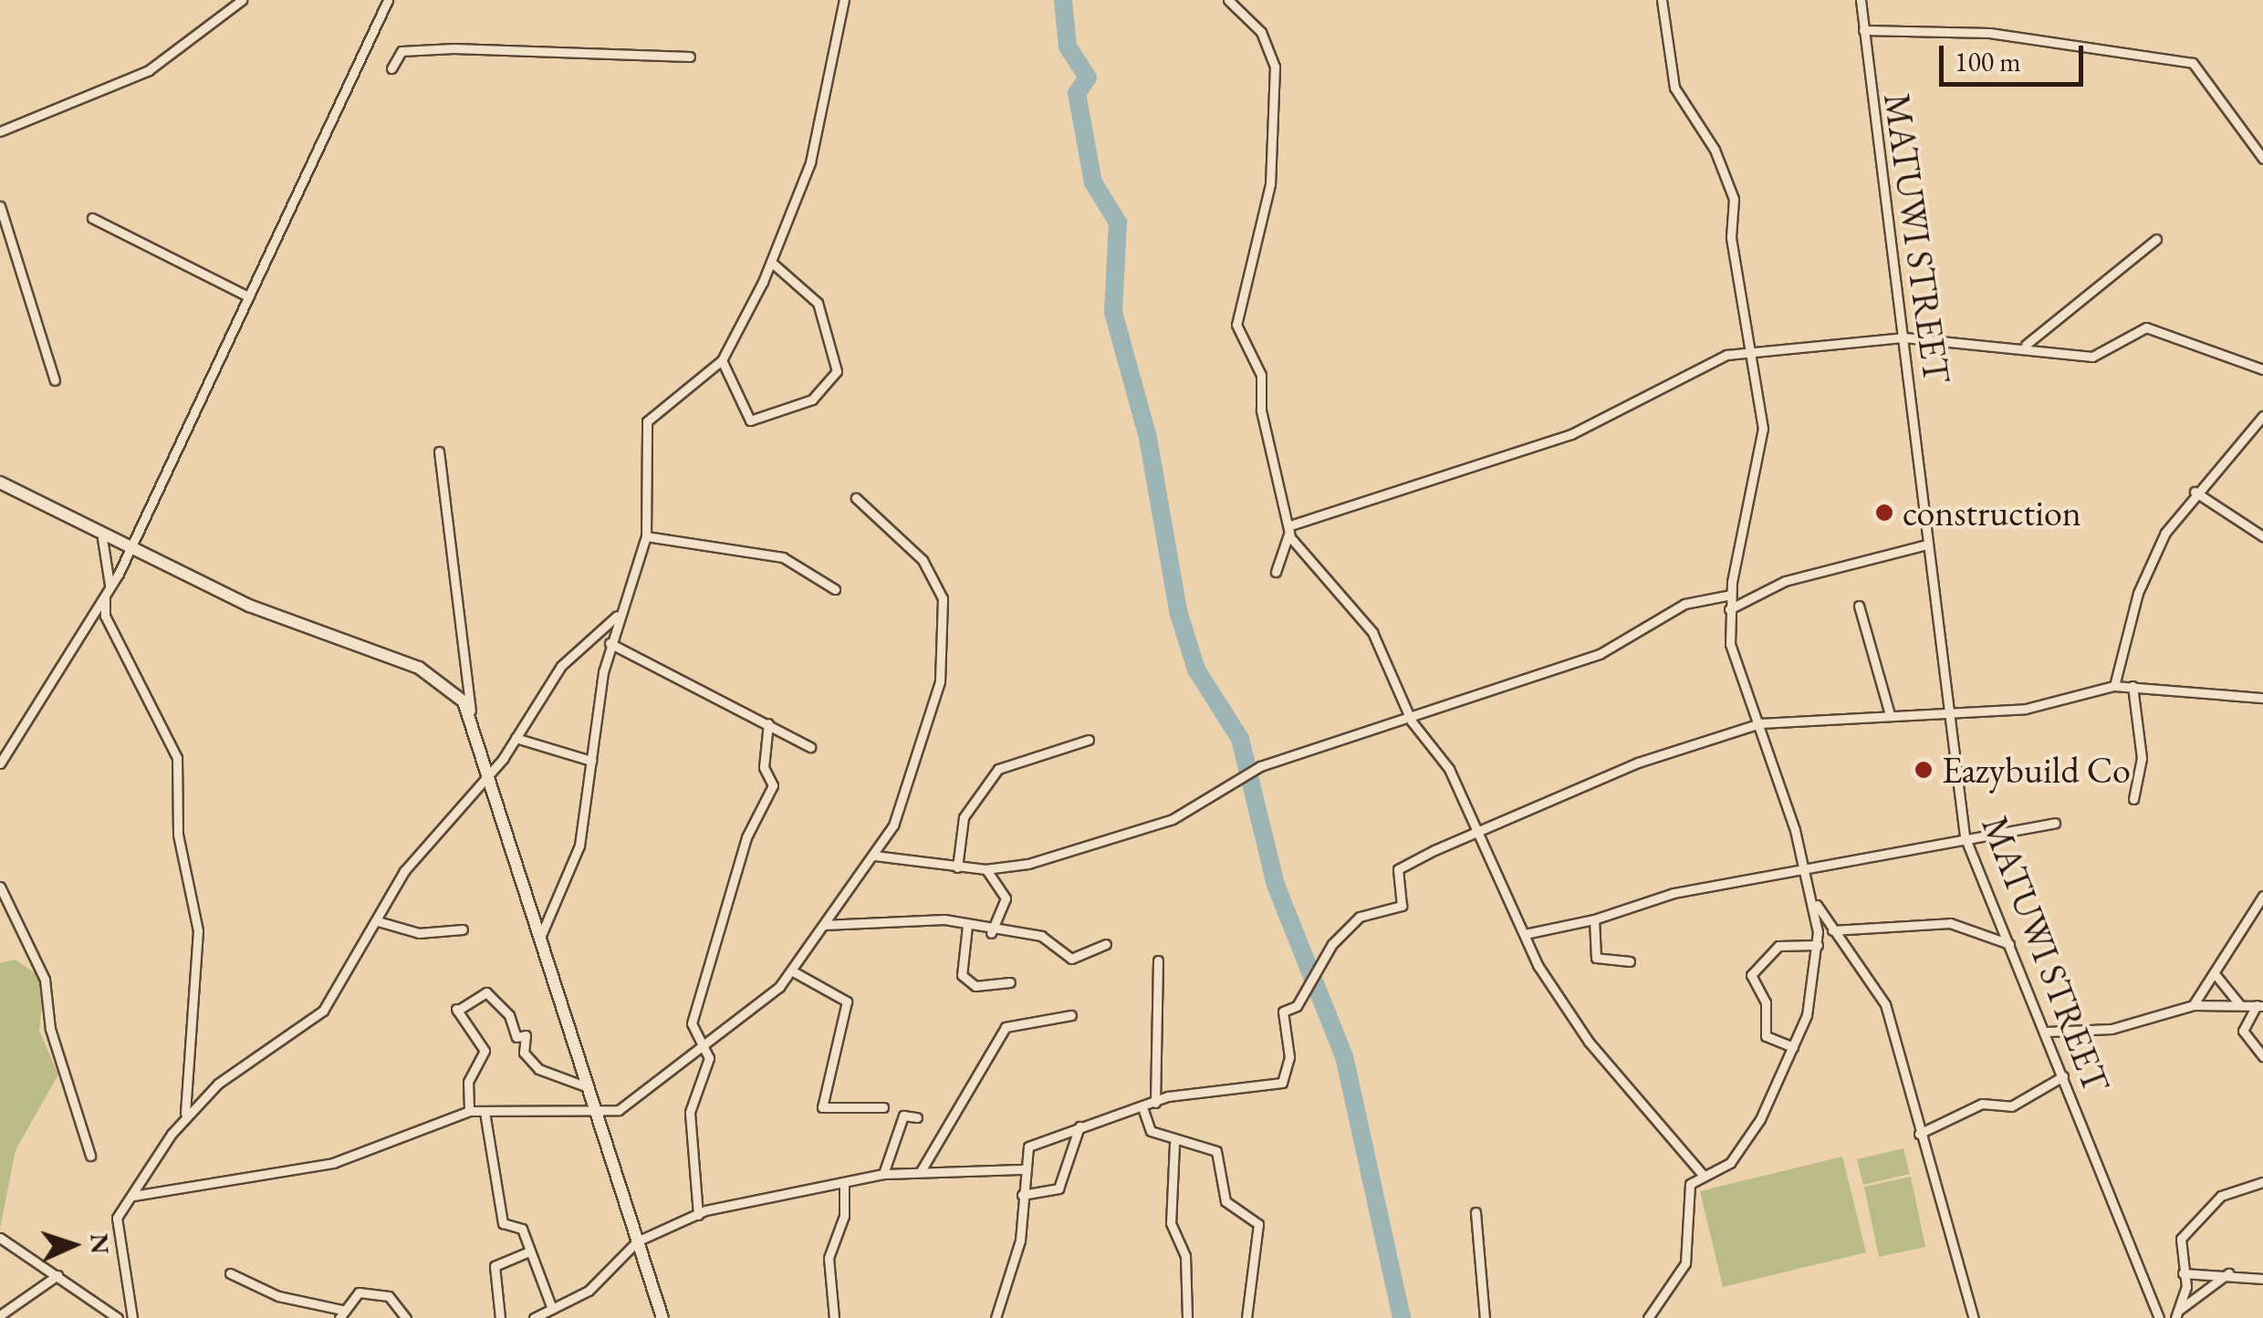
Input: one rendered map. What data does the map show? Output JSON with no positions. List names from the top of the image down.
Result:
{
  "streets": {
    "street": ["MATUWI STREET"]
  },
  "places": ["construction", "Eazybuild Co"],
  "scale_bar": "100 m",
  "north": "right"
}
